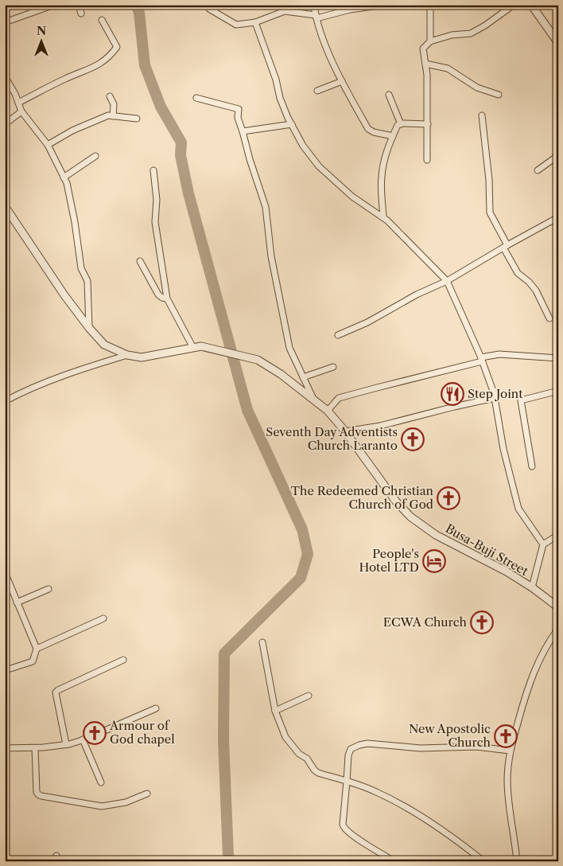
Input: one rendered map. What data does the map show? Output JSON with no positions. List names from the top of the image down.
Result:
{
  "streets": {
    "street": ["Busa-Buji Street"]
  },
  "places": {
    "restaurant": ["Step Joint"],
    "church": [
      "Seventh Day Adventists Church Laranto",
      "The Redeemed Christian Church of God",
      "ECWA Church",
      "Armour of God chapel",
      "New Apostolic Church"
    ],
    "hotel": ["People's Hotel LTD"]
  },
  "north": "top"
}
